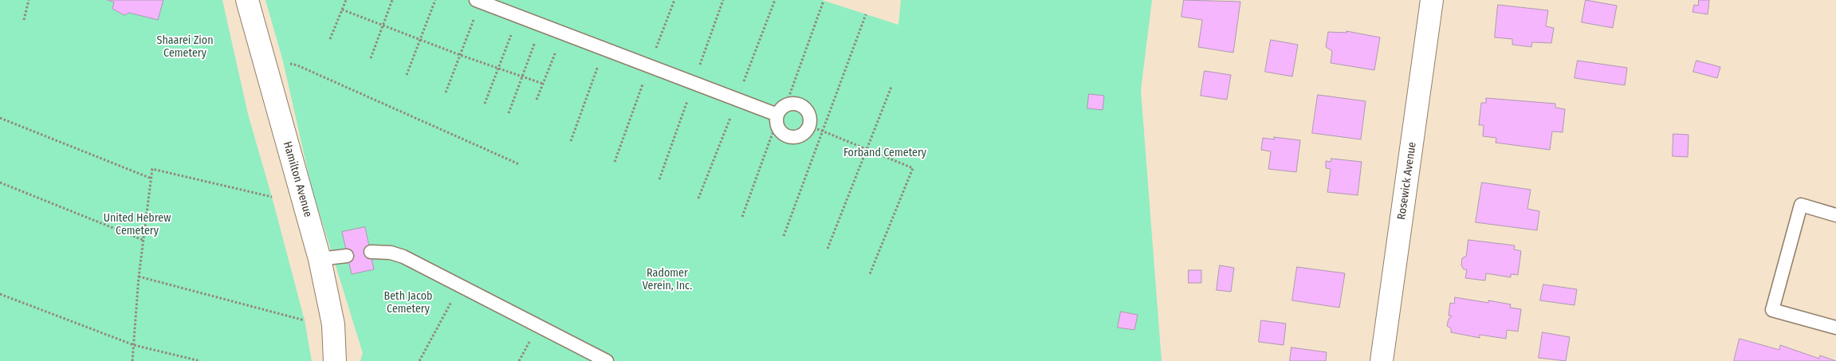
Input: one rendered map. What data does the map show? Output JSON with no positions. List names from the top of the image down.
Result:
{
  "streets": {
    "street": ["Hamilton Avenue", "Rosewick Avenue"]
  },
  "parks": [
    "Shaarei Zion Cemetery",
    "Forband Cemetery",
    "United Hebrew Cemetery",
    "Radomer Verein, Inc.",
    "Beth Jacob Cemetery"
  ]
}
